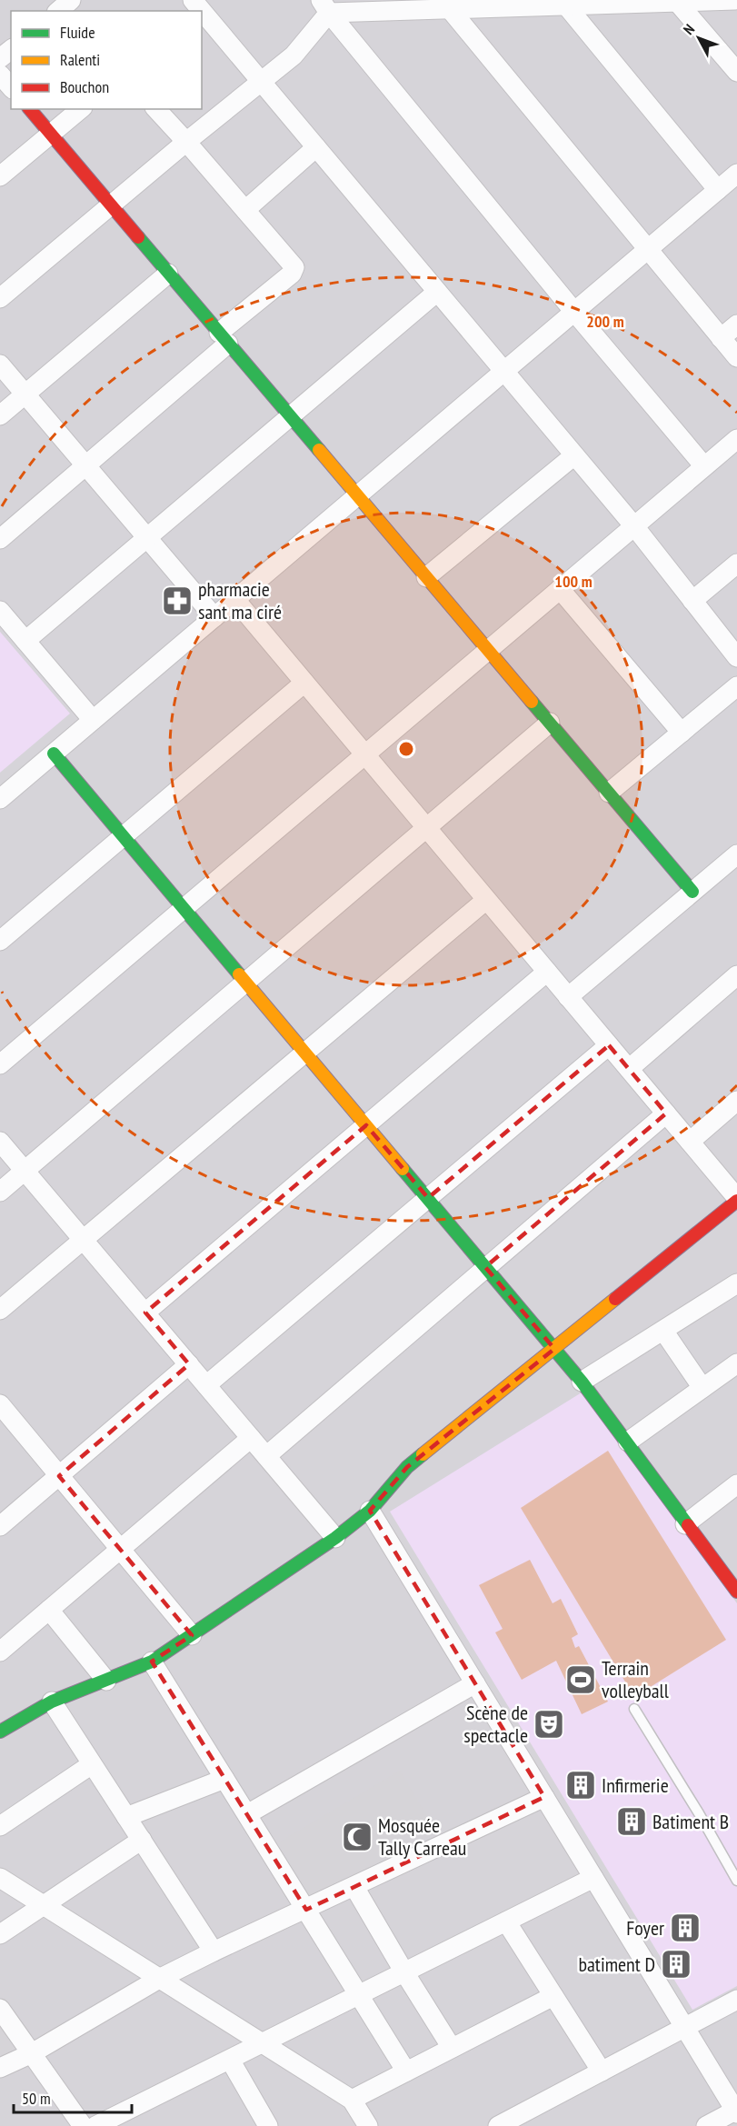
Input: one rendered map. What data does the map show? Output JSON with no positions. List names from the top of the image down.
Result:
{
  "places": {
    "pharmacy": ["pharmacie sant ma ciré"],
    "sports": ["Terrain volleyball"],
    "theatre": ["Scène de spectacle"],
    "building": [
      "Infirmerie",
      "Batiment B",
      "Foyer",
      "batiment D"
    ],
    "mosque": ["Mosquée Tally Carreau"]
  },
  "legend": ["Fluide", "Ralenti", "Bouchon"],
  "scale_bar": "50 m",
  "north": "top left",
  "rings": ["200 m", "100 m"]
}
